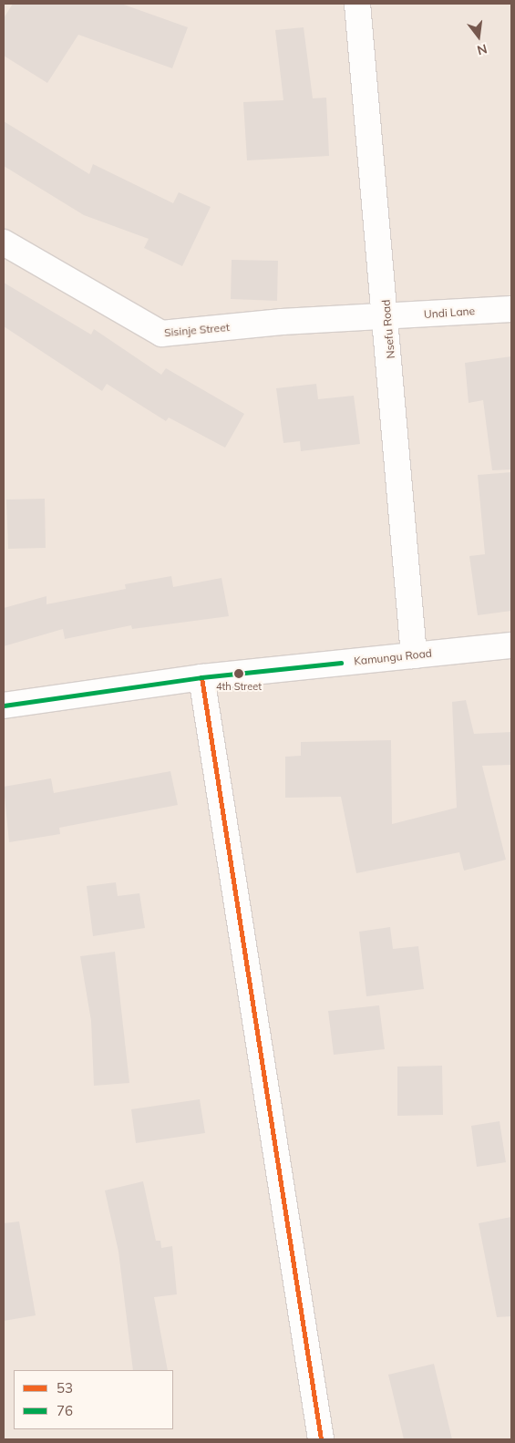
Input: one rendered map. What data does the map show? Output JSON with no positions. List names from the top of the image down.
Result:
{
  "streets": {
    "street": [
      "Undi Lane",
      "Nsefu Road",
      "Sisinje Street",
      "Kamungu Road"
    ]
  },
  "crossings": [
    ["Undi Lane", "Nsefu Road"],
    ["Undi Lane", "Sisinje Street"],
    ["Nsefu Road", "Sisinje Street"],
    ["Nsefu Road", "Kamungu Road"]
  ],
  "places": ["4th Street"],
  "lines": ["transit line 76", "transit line 53"],
  "legend": ["53", "76"],
  "north": "bottom"
}
